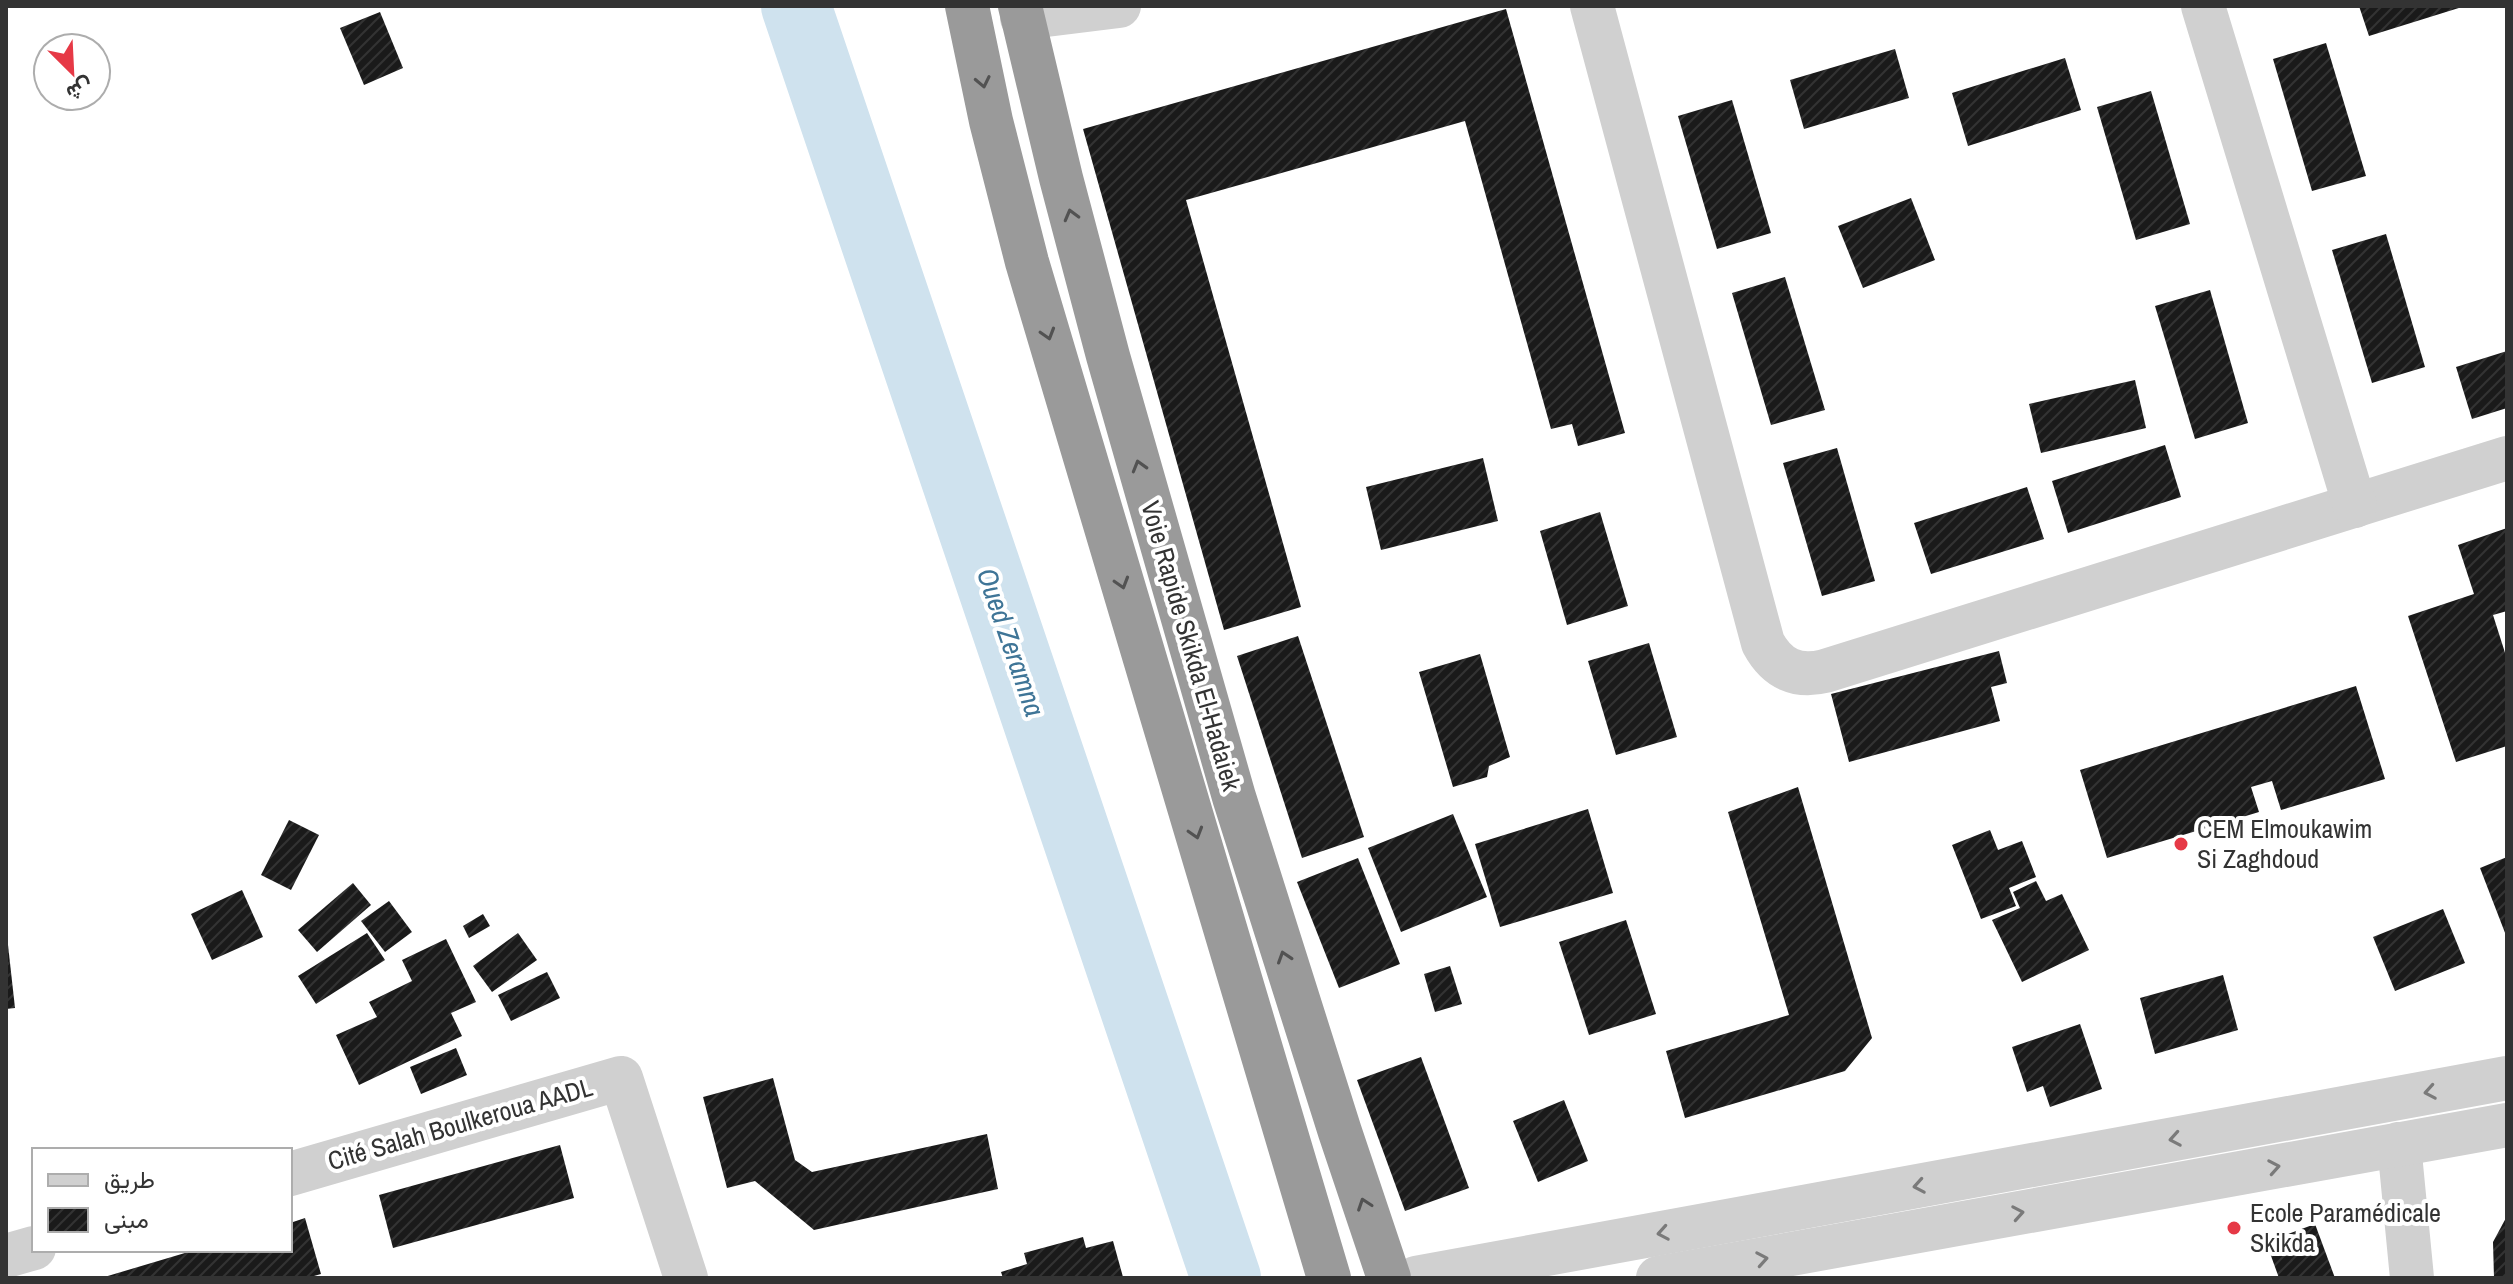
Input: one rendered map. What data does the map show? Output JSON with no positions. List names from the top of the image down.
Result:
{
  "streets": {
    "highway": ["Voie Rapide Skikda El-Hadaiek"],
    "street": ["Cité Salah Boulkeroua AADL"]
  },
  "water": ["Oued Zeramna"],
  "places": ["CEM Elmoukawim Si Zaghdoud", "Ecole Paramédicale Skikda"],
  "legend": ["طريق", "مبنى"],
  "north": "bottom right"
}
